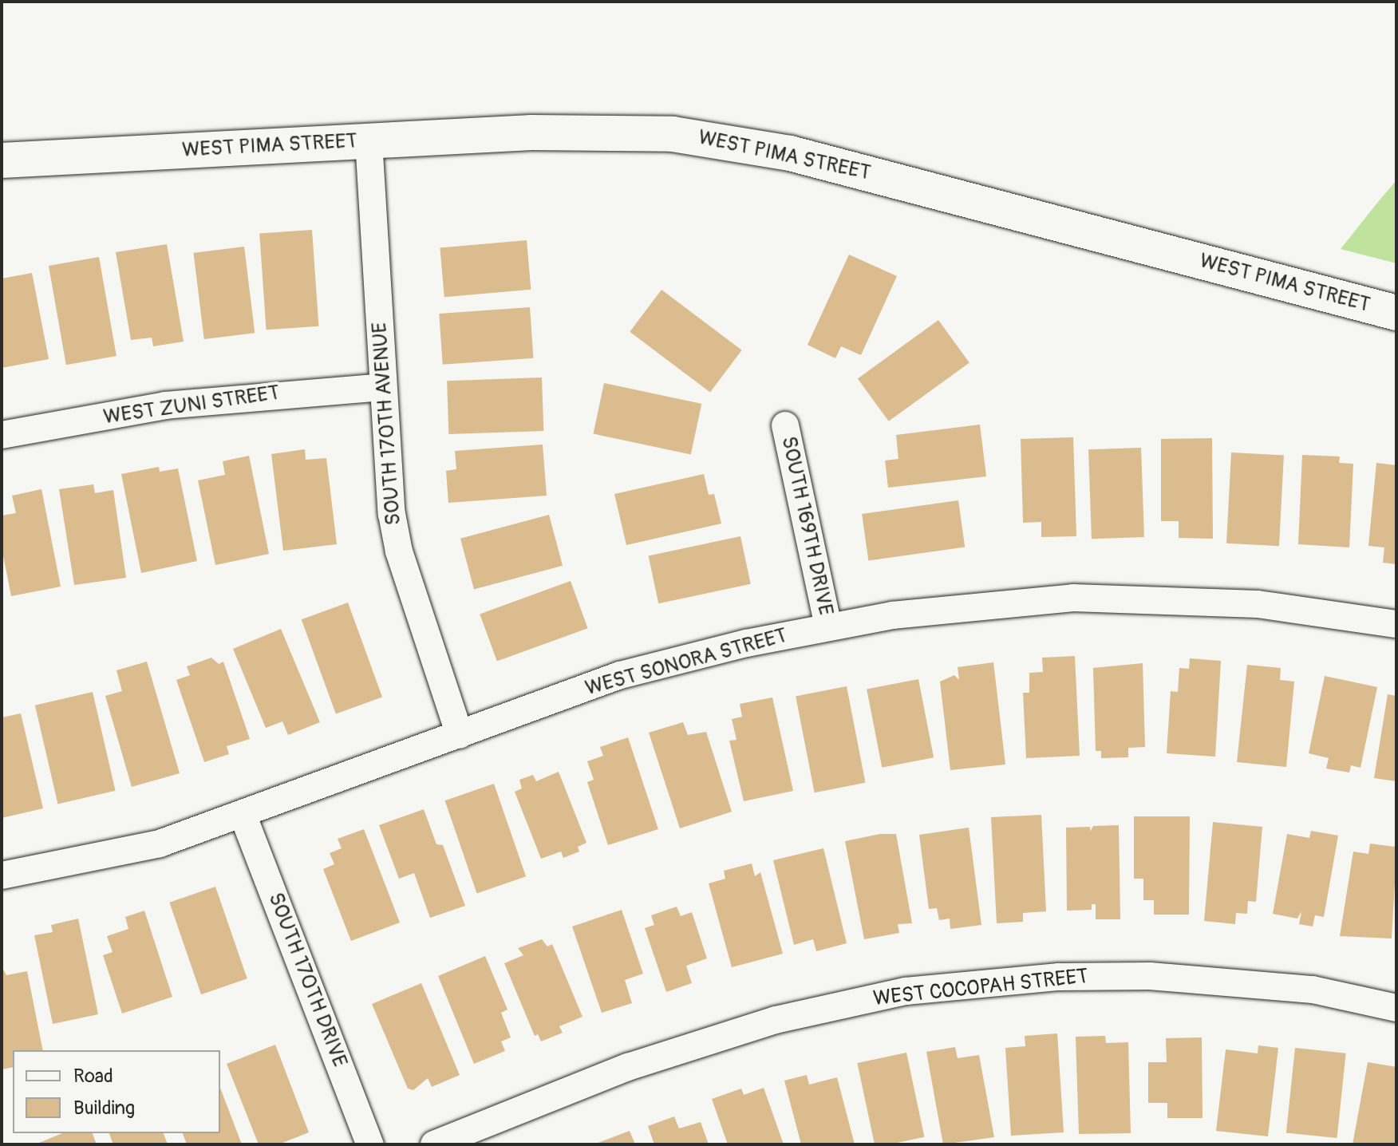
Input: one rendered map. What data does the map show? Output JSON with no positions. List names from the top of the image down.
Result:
{
  "streets": {
    "street": [
      "WEST PIMA STREET",
      "WEST ZUNI STREET",
      "SOUTH 170TH AVENUE",
      "SOUTH 169TH DRIVE",
      "WEST SONORA STREET",
      "SOUTH 170TH DRIVE",
      "WEST COCOPAH STREET"
    ]
  },
  "crossings": [
    ["WEST PIMA STREET", "SOUTH 170TH AVENUE"],
    ["WEST ZUNI STREET", "SOUTH 170TH AVENUE"],
    ["SOUTH 170TH AVENUE", "WEST SONORA STREET"],
    ["SOUTH 169TH DRIVE", "WEST SONORA STREET"],
    ["WEST SONORA STREET", "SOUTH 170TH DRIVE"]
  ],
  "legend": ["Road", "Building"]
}
